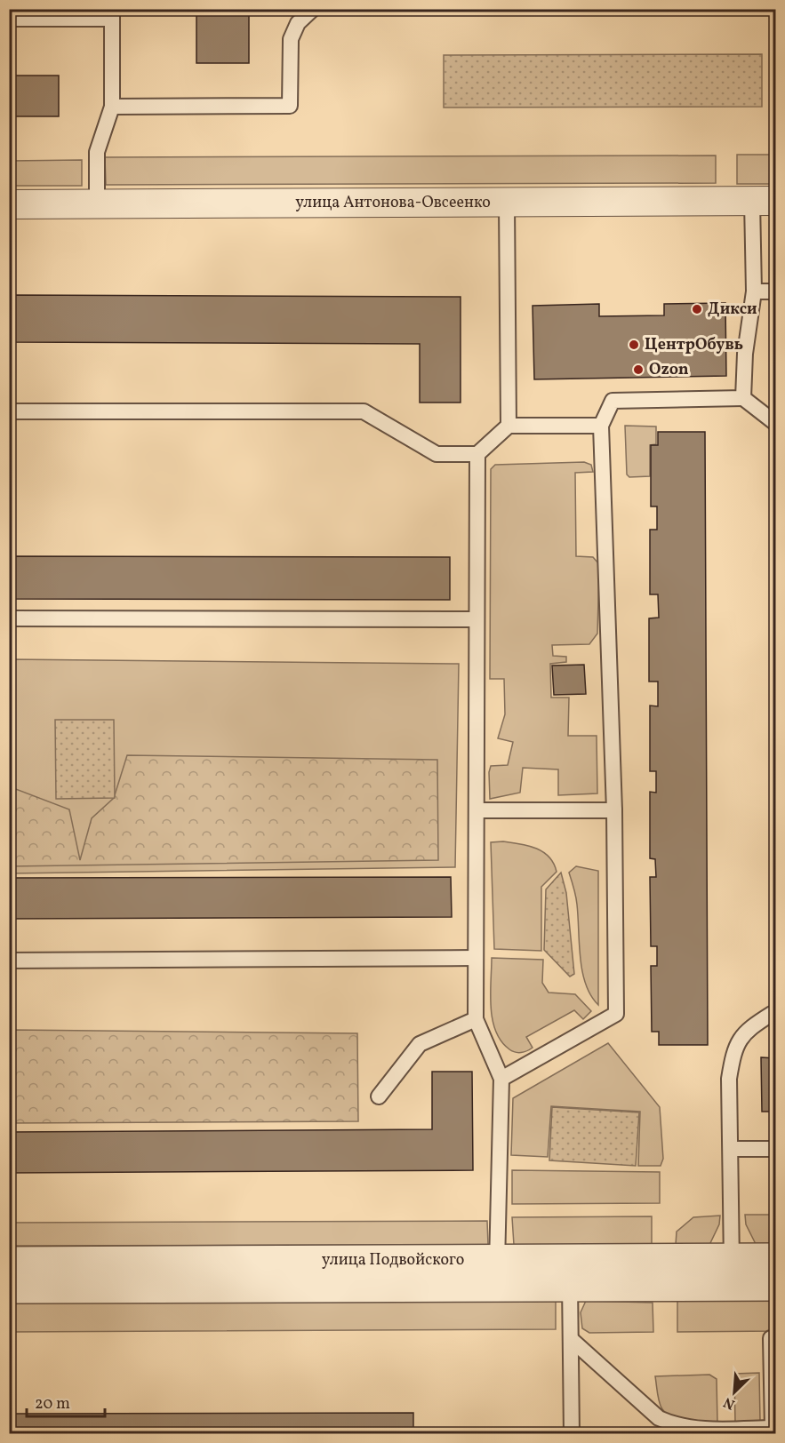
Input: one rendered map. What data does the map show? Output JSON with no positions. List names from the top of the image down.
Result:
{
  "streets": {
    "street": ["улица Антонова-Овсеенко", "улица Подвойского"]
  },
  "places": ["Дикси", "ЦентрОбувь", "Ozon"],
  "scale_bar": "20 m",
  "north": "bottom left"
}
